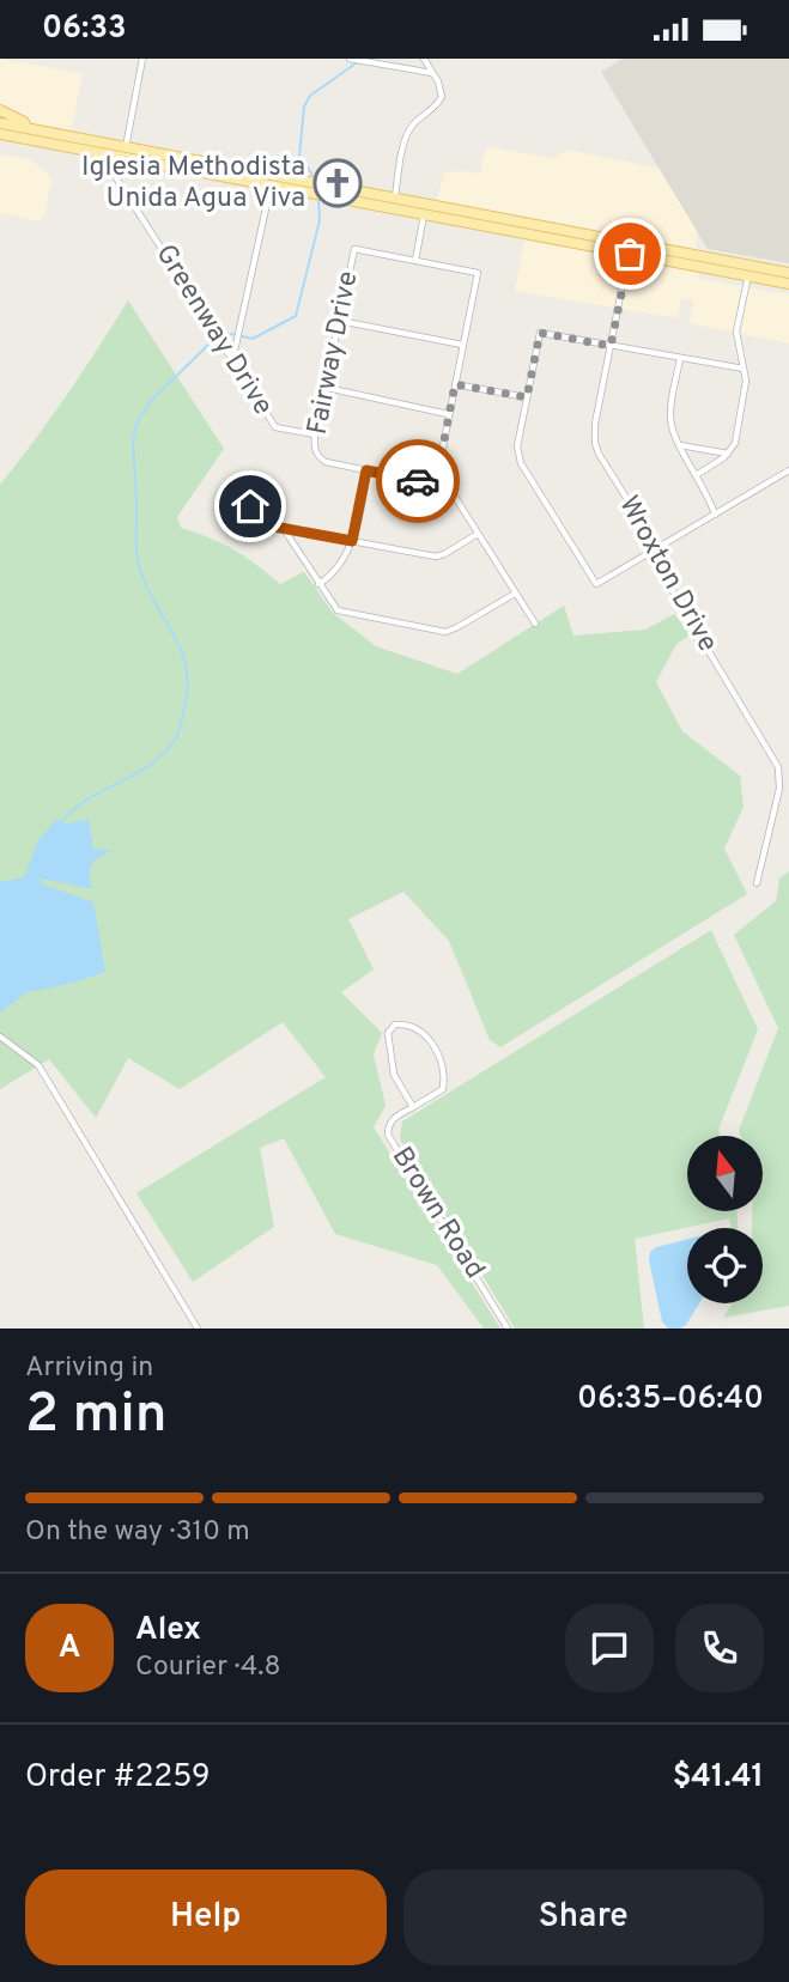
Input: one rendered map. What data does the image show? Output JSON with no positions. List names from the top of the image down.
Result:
{
  "streets": {
    "street": [
      "Greenway Drive",
      "Fairway Drive",
      "Wroxton Drive",
      "Brown Road"
    ]
  },
  "crossings": [
    ["Greenway Drive", "Fairway Drive"]
  ],
  "places": {
    "church": ["Iglesia Methodista Unida Agua Viva"]
  },
  "north": "top",
  "page": {
    "status": "06:33",
    "heading": ["2 min", "Arriving in", "06:35–06:40"],
    "panel": [
      "Alex",
      "Courier · 4.8",
      "Order #2259",
      "$41.41"
    ],
    "bar": "On the way · 310 m",
    "round": "A",
    "buttons": ["Help", "Share"]
  }
}
